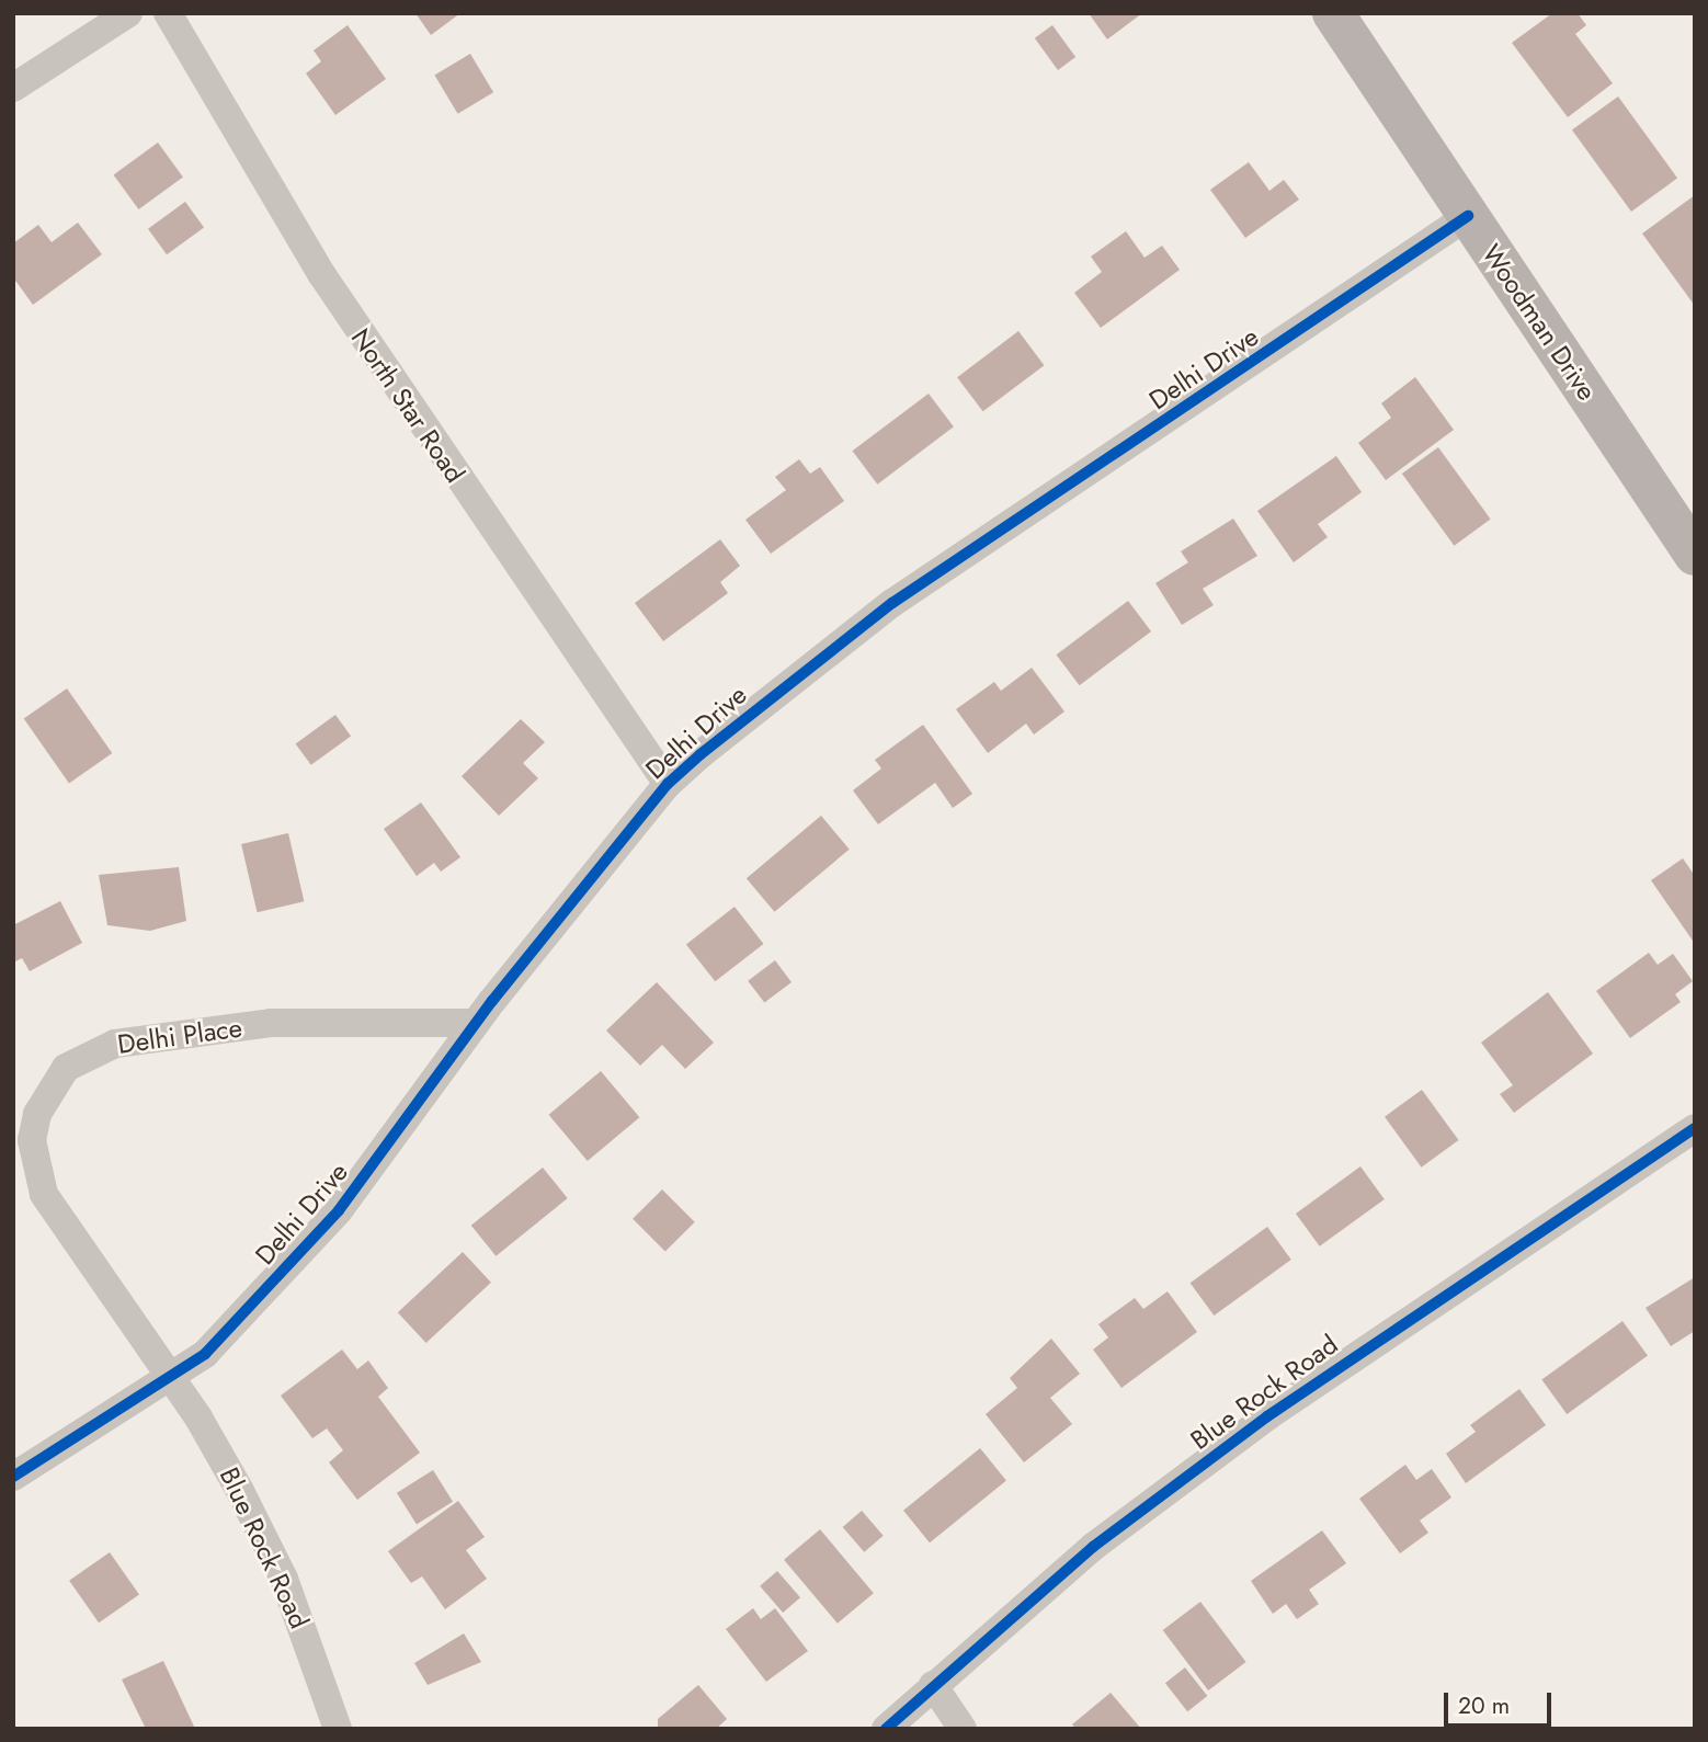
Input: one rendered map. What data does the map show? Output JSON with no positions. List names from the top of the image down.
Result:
{
  "streets": {
    "main road": ["Woodman Drive"],
    "street": [
      "Delhi Drive",
      "North Star Road",
      "Delhi Place",
      "Blue Rock Road"
    ]
  },
  "crossings": [
    ["Woodman Drive", "Delhi Drive"],
    ["Delhi Drive", "North Star Road"],
    ["Delhi Drive", "Delhi Place"],
    ["Delhi Drive", "Blue Rock Road"],
    ["Delhi Place", "Blue Rock Road"]
  ],
  "scale_bar": "20 m"
}
